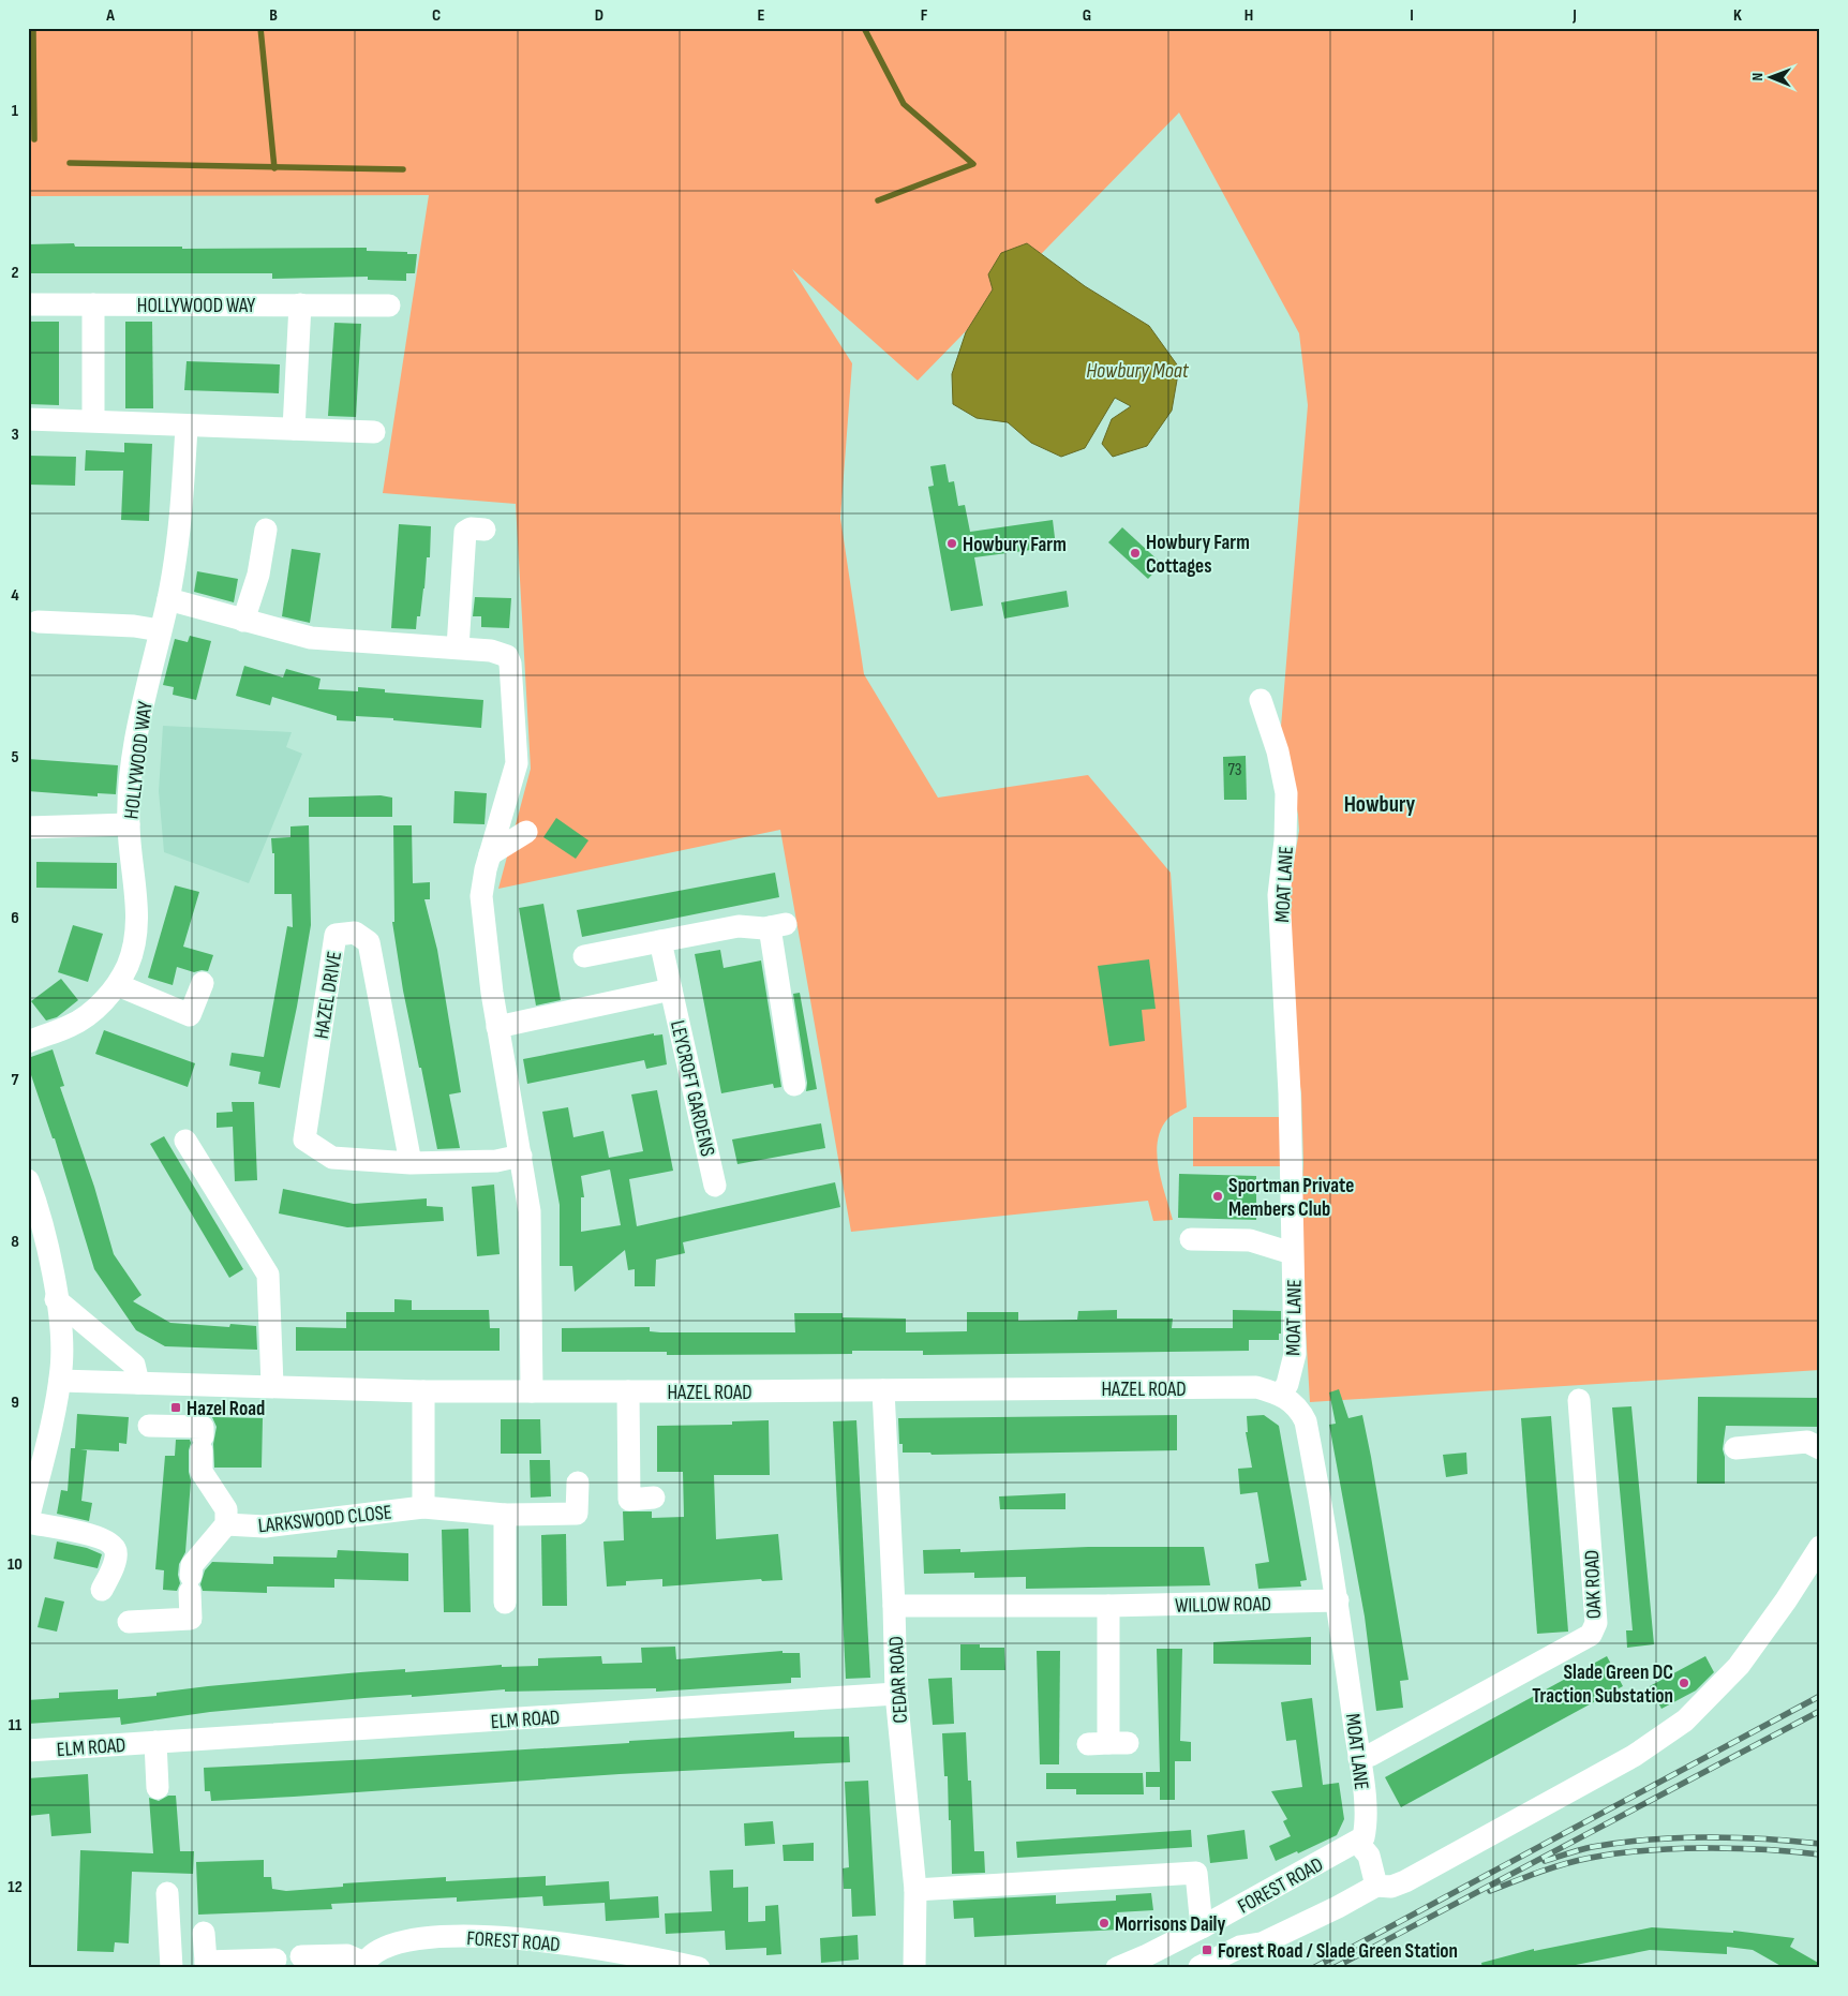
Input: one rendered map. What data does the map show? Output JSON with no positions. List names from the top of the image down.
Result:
{
  "streets": {
    "street": [
      "HOLLYWOOD WAY",
      "MOAT LANE",
      "HAZEL DRIVE",
      "LEYCROFT GARDENS",
      "HAZEL ROAD",
      "LARKSWOOD CLOSE",
      "OAK ROAD",
      "WILLOW ROAD",
      "CEDAR ROAD",
      "ELM ROAD",
      "FOREST ROAD"
    ]
  },
  "crossings": [
    ["MOAT LANE", "HAZEL ROAD"],
    ["MOAT LANE", "OAK ROAD"],
    ["MOAT LANE", "WILLOW ROAD"],
    ["MOAT LANE", "FOREST ROAD"],
    ["HAZEL ROAD", "CEDAR ROAD"],
    ["WILLOW ROAD", "CEDAR ROAD"],
    ["CEDAR ROAD", "ELM ROAD"]
  ],
  "districts": ["Howbury"],
  "water": ["Howbury Moat"],
  "places": {
    "other": [
      "Howbury Farm",
      "Howbury Farm Cottages",
      "Sportman Private Members Club",
      "Slade Green DC Traction Substation",
      "Morrisons Daily"
    ],
    "transit": ["Hazel Road", "Forest Road / Slade Green Station"]
  },
  "house_numbers": ["73"],
  "north": "left",
  "grid": {
    "columns": [
      "A",
      "B",
      "C",
      "D",
      "E",
      "F",
      "G",
      "H",
      "I",
      "J",
      "K"
    ],
    "rows": [
      "1",
      "2",
      "3",
      "4",
      "5",
      "6",
      "7",
      "8",
      "9",
      "10",
      "11",
      "12"
    ]
  }
}
